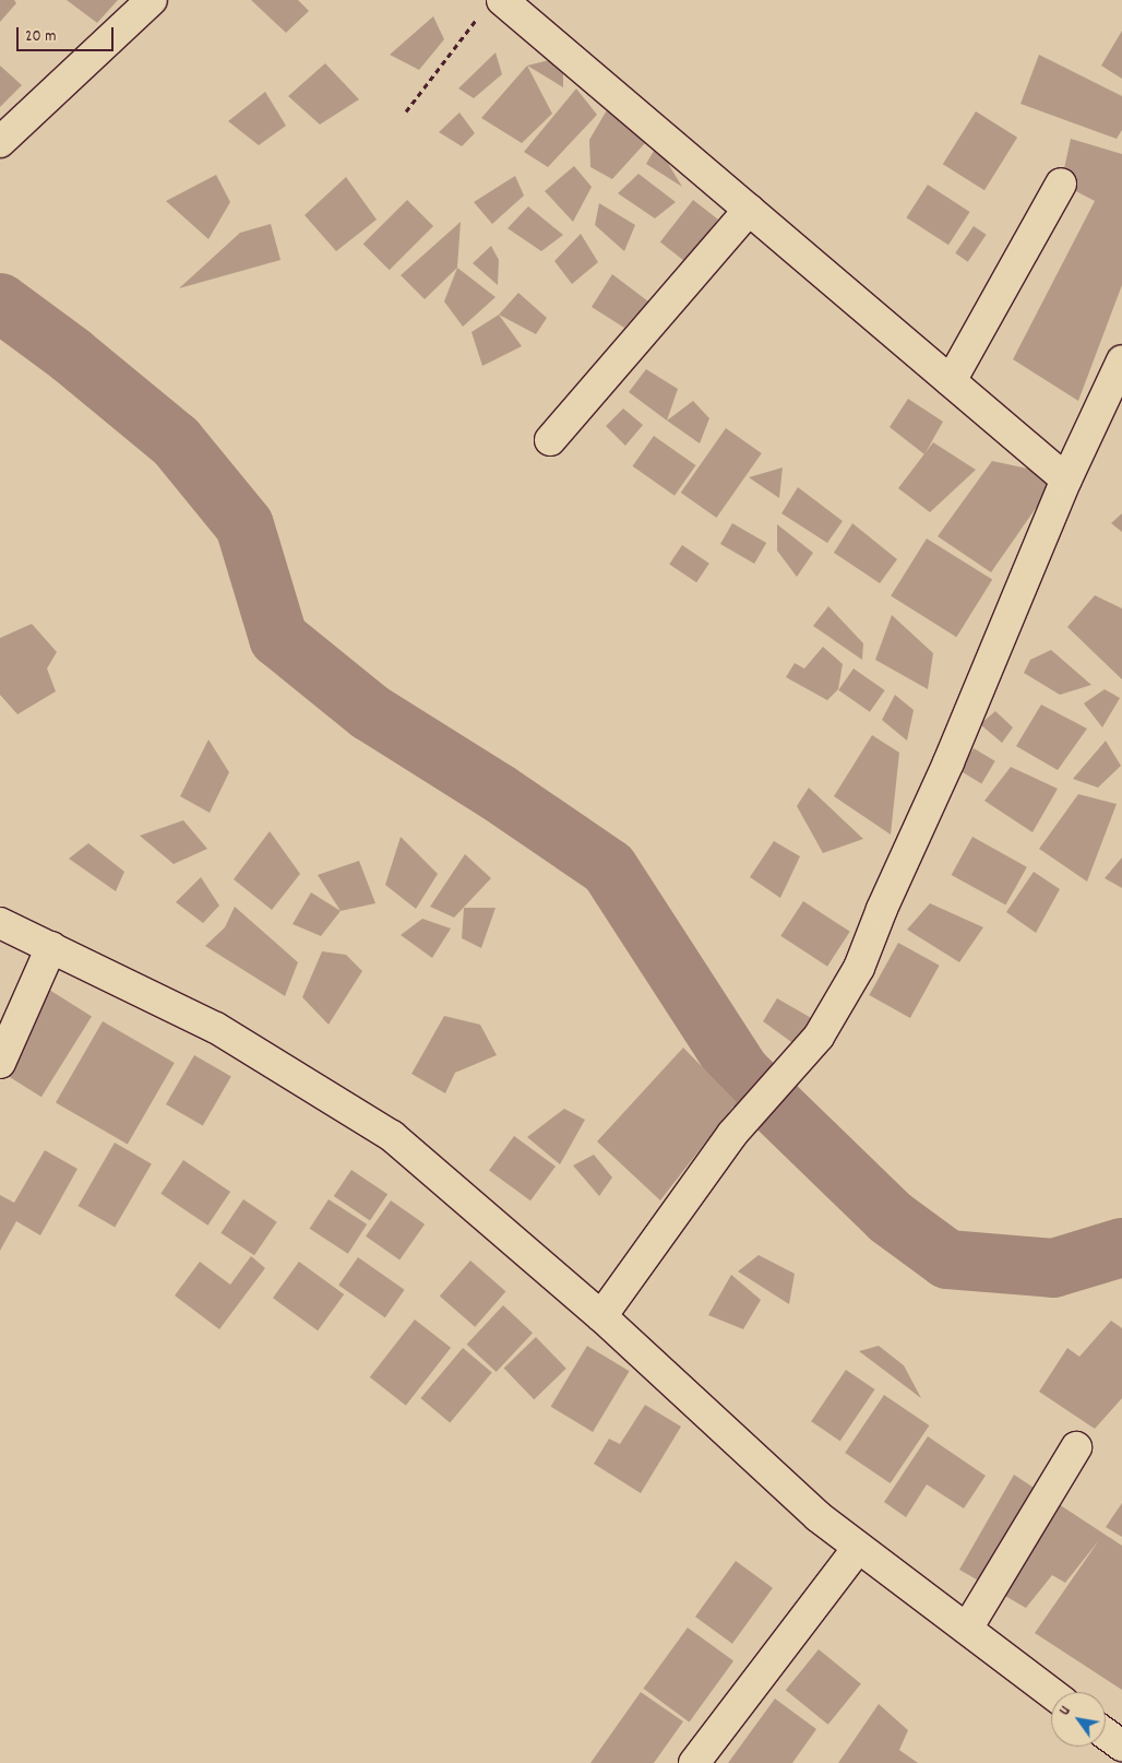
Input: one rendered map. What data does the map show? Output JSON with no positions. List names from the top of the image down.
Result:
{
  "scale_bar": "20 m",
  "north": "top left"
}
